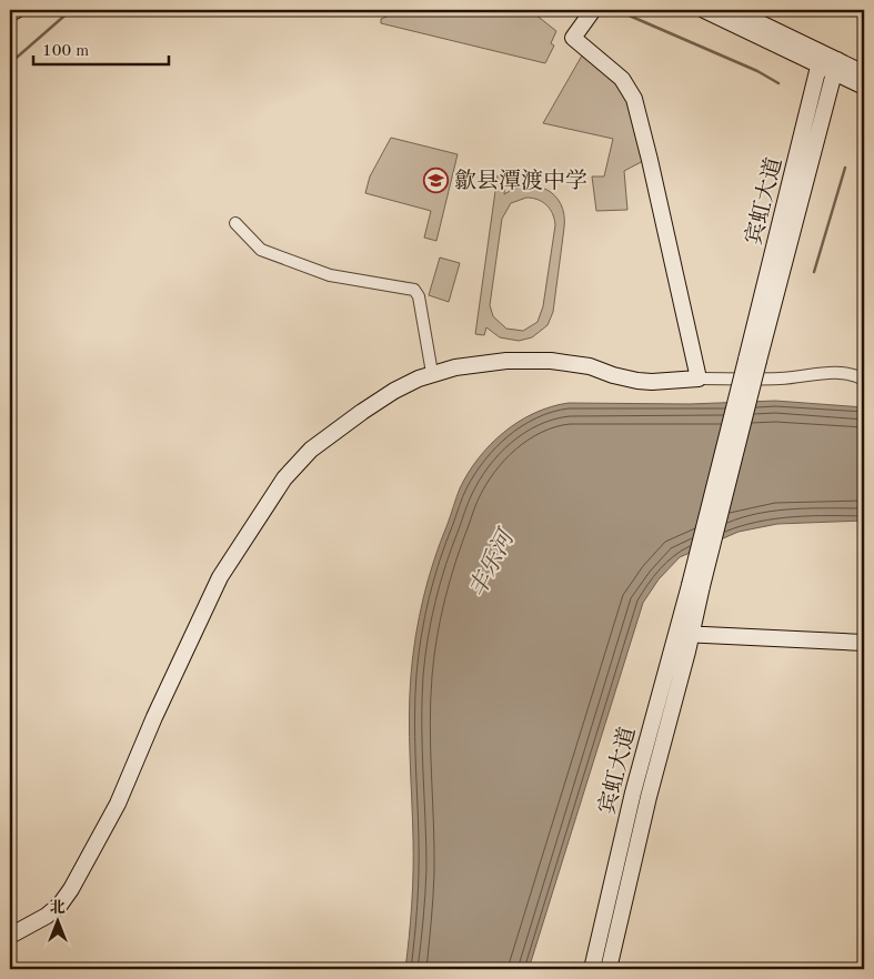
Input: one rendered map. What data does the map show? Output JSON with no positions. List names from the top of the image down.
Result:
{
  "streets": {
    "main road": ["宾虹大道"]
  },
  "water": ["丰乐河"],
  "places": {
    "school or university": ["歙县潭渡中学"]
  },
  "scale_bar": "100 m",
  "north": "top"
}
